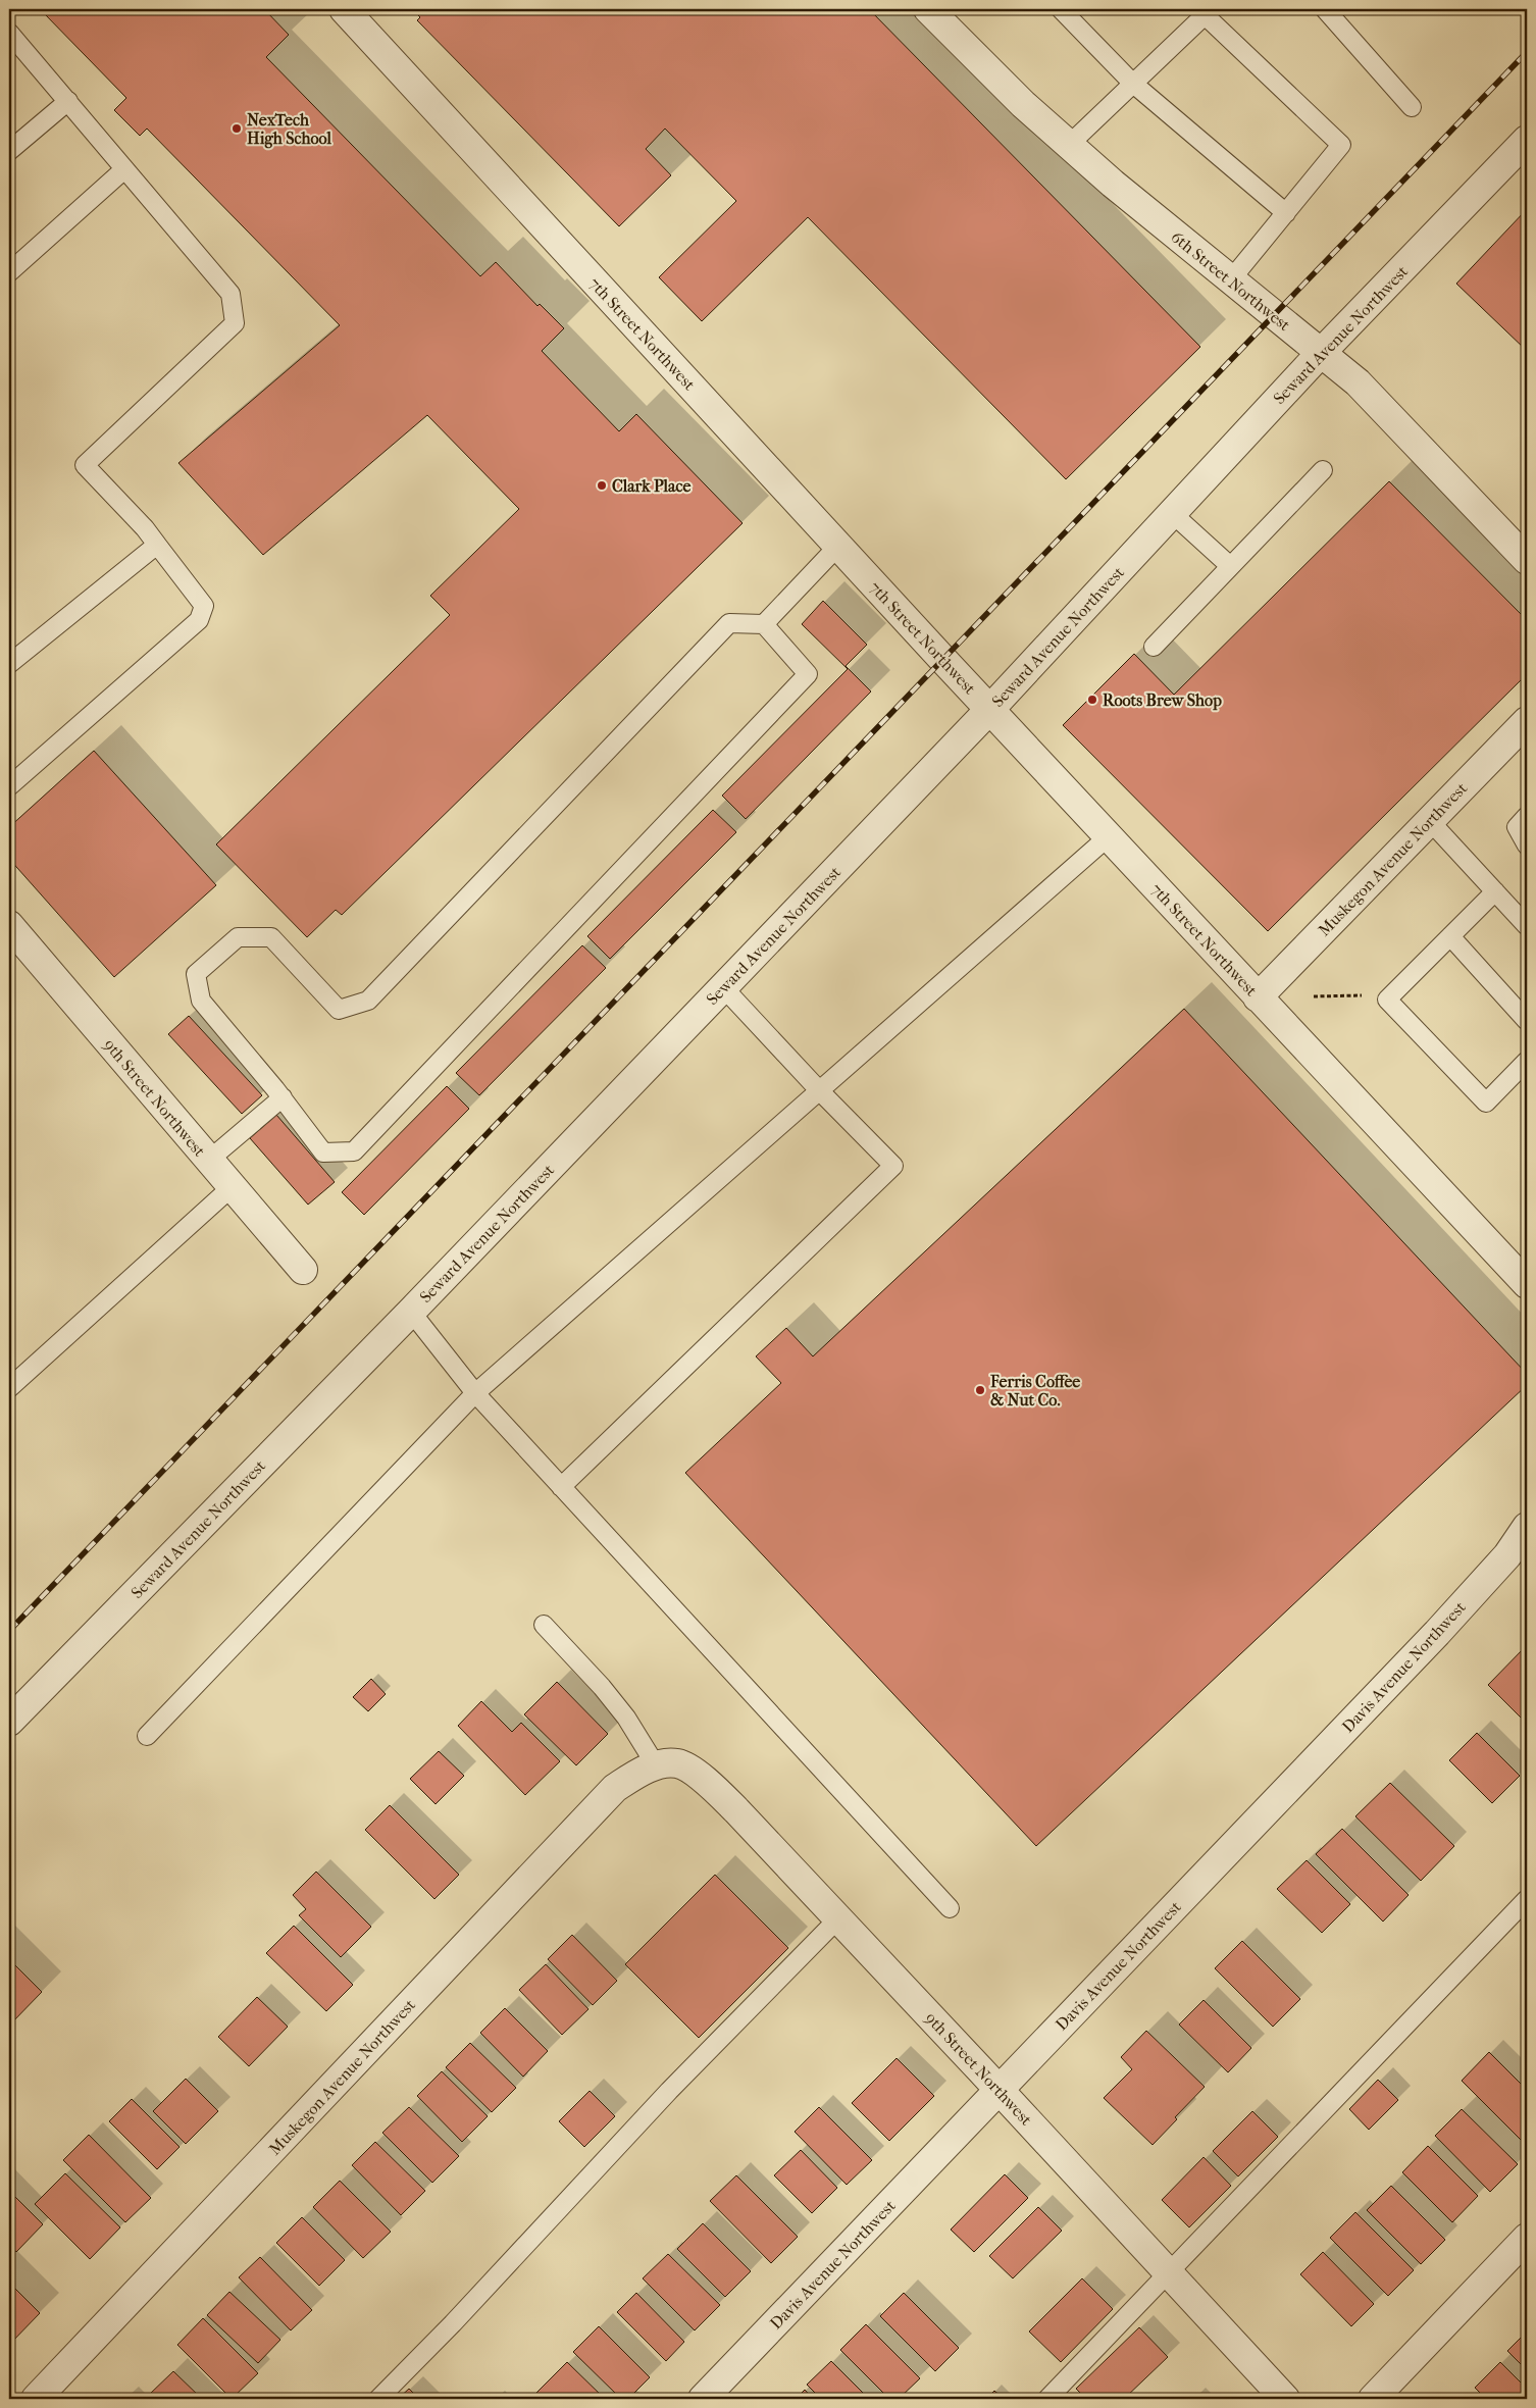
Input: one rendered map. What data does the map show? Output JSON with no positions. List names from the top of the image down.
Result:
{
  "streets": {
    "street": [
      "6th Street Northwest",
      "7th Street Northwest",
      "Seward Avenue Northwest",
      "Muskegon Avenue Northwest",
      "9th Street Northwest",
      "Davis Avenue Northwest"
    ]
  },
  "crossings": [
    ["6th Street Northwest", "Seward Avenue Northwest"],
    ["7th Street Northwest", "Seward Avenue Northwest"],
    ["7th Street Northwest", "Muskegon Avenue Northwest"],
    ["Muskegon Avenue Northwest", "9th Street Northwest"],
    ["9th Street Northwest", "Davis Avenue Northwest"]
  ],
  "places": [
    "NexTech High School",
    "Clark Place",
    "Roots Brew Shop",
    "Ferris Coffee & Nut Co."
  ]
}
